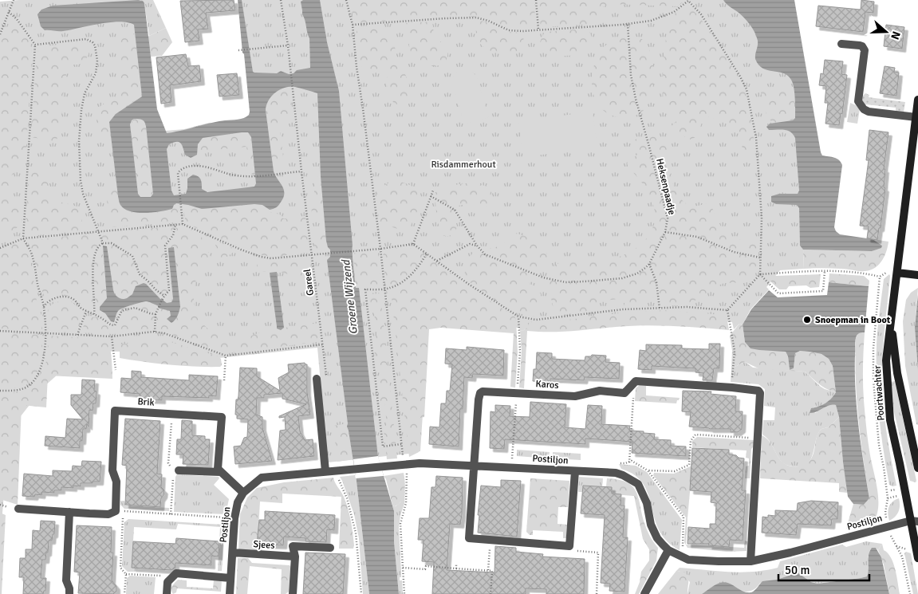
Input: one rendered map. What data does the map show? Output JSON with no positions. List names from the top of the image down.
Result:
{
  "streets": {
    "street": [
      "Karos",
      "Poortwachter",
      "Brik",
      "Postiljon",
      "Sjees"
    ],
    "path": ["Heksenpaadje", "Gareel"]
  },
  "crossings": [
    ["Karos", "Postiljon"],
    ["Poortwachter", "Postiljon"],
    ["Postiljon", "Sjees"]
  ],
  "water": ["Groene Wijzend"],
  "parks": ["Risdammerhout"],
  "places": ["Snoepman in Boot"],
  "scale_bar": "50 m",
  "north": "right"
}
